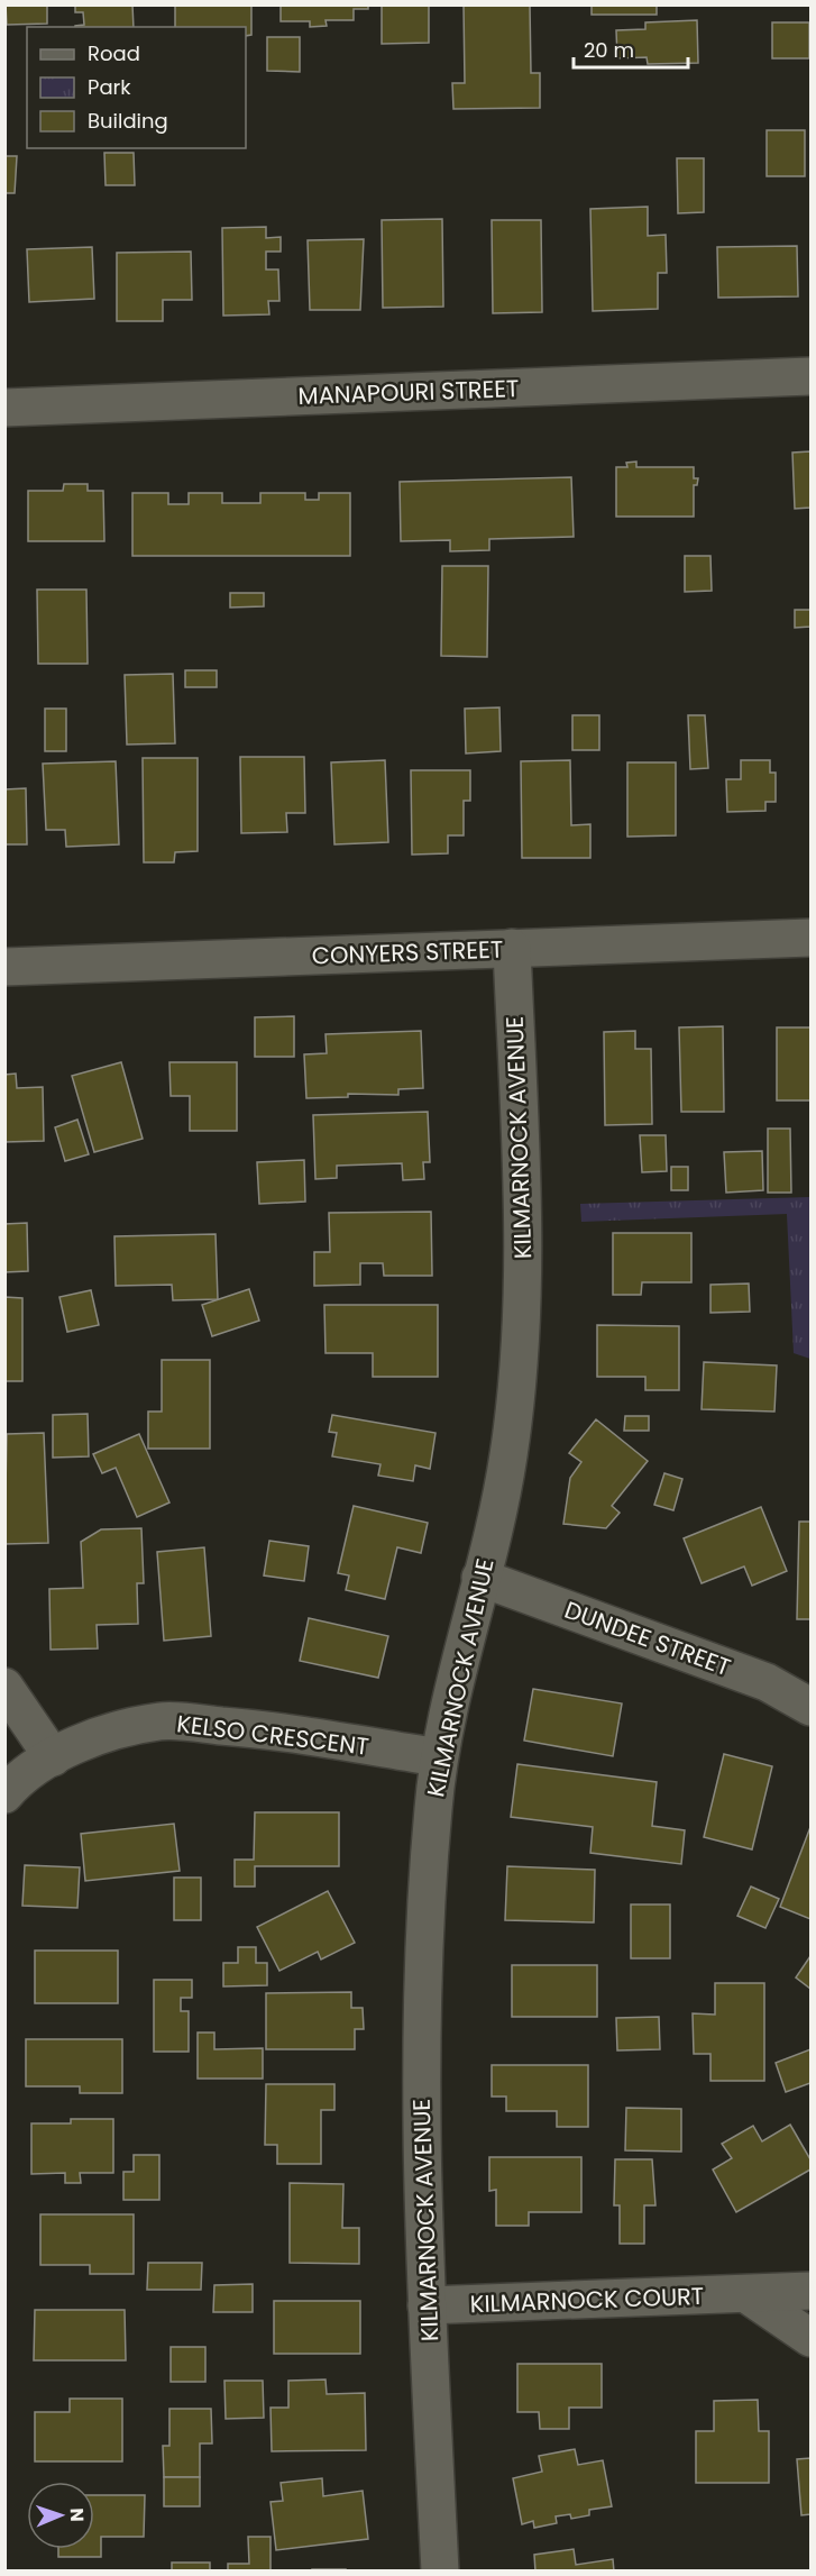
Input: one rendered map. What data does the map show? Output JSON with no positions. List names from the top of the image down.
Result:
{
  "streets": {
    "street": [
      "MANAPOURI STREET",
      "CONYERS STREET",
      "KILMARNOCK AVENUE",
      "DUNDEE STREET",
      "KELSO CRESCENT",
      "KILMARNOCK COURT"
    ]
  },
  "crossings": [
    ["CONYERS STREET", "KILMARNOCK AVENUE"],
    ["KILMARNOCK AVENUE", "DUNDEE STREET"],
    ["KILMARNOCK AVENUE", "KELSO CRESCENT"],
    ["KILMARNOCK AVENUE", "KILMARNOCK COURT"]
  ],
  "legend": ["Road", "Park", "Building"],
  "scale_bar": "20 m",
  "north": "right"
}
